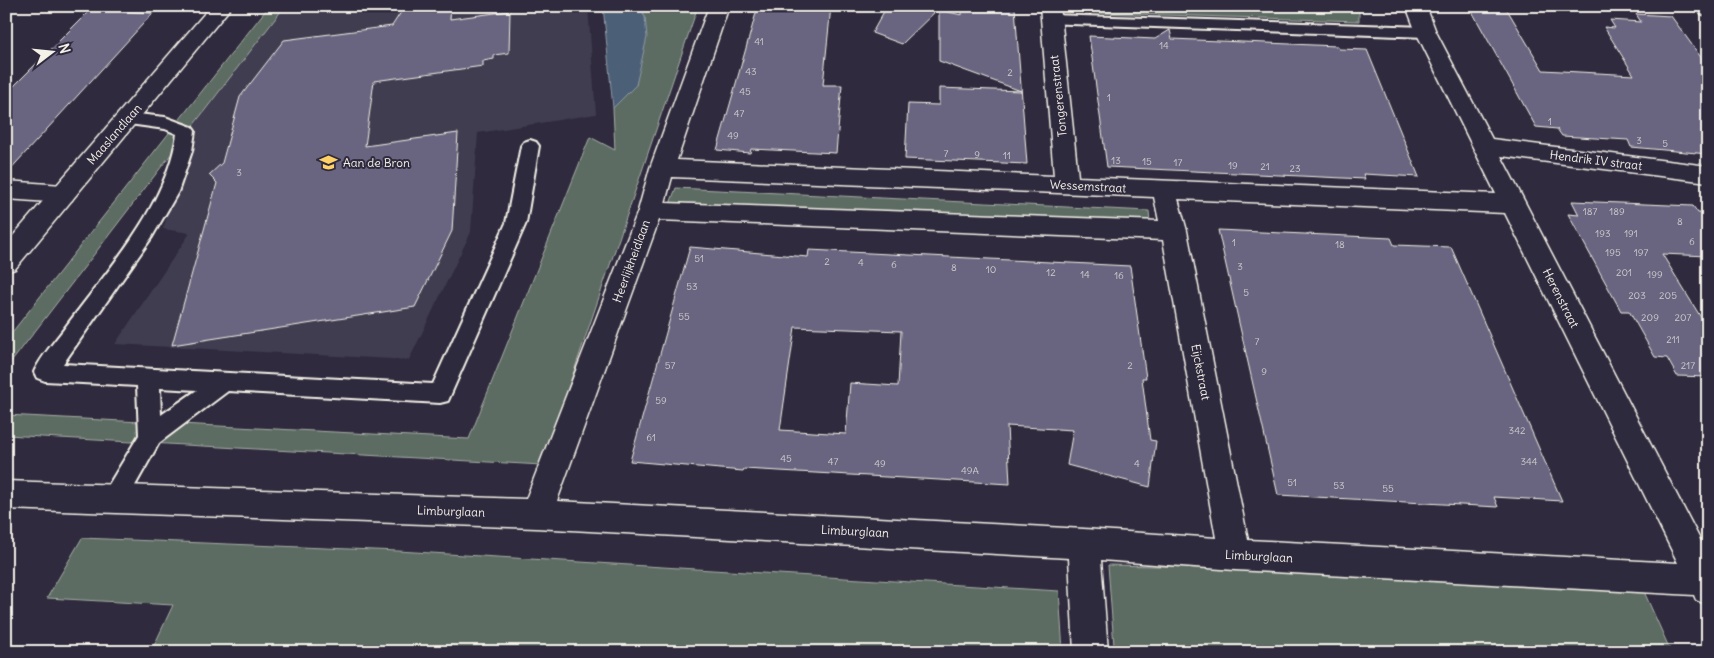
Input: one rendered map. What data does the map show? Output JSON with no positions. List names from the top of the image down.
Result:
{
  "streets": {
    "street": [
      "Tongerenstraat",
      "Maaslandlaan",
      "Hendrik IV straat",
      "Wessemstraat",
      "Heerlijkheidlaan",
      "Herenstraat",
      "Eijckstraat",
      "Limburglaan"
    ]
  },
  "crossings": [
    ["Tongerenstraat", "Wessemstraat"],
    ["Hendrik IV straat", "Herenstraat"],
    ["Wessemstraat", "Heerlijkheidlaan"],
    ["Wessemstraat", "Herenstraat"],
    ["Wessemstraat", "Eijckstraat"],
    ["Heerlijkheidlaan", "Limburglaan"],
    ["Herenstraat", "Limburglaan"],
    ["Eijckstraat", "Limburglaan"]
  ],
  "places": {
    "school or university": ["Aan de Bron"]
  },
  "house_numbers": [
    "41",
    "14",
    "43",
    "2",
    "45",
    "1",
    "47",
    "1",
    "49",
    "3",
    "5",
    "7",
    "9",
    "11",
    "13",
    "15",
    "17",
    "19",
    "21",
    "23",
    "3",
    "187",
    "189",
    "8",
    "193",
    "191",
    "6",
    "1",
    "18",
    "195",
    "197",
    "51",
    "2",
    "4",
    "6",
    "3",
    "8",
    "10",
    "12",
    "201",
    "14",
    "199",
    "16",
    "53",
    "5",
    "203",
    "205",
    "55",
    "209",
    "207",
    "211",
    "7",
    "57",
    "2",
    "217",
    "9",
    "59",
    "342",
    "61",
    "45",
    "47",
    "344",
    "49",
    "4",
    "49A",
    "51",
    "53",
    "55"
  ],
  "north": "right"
}
